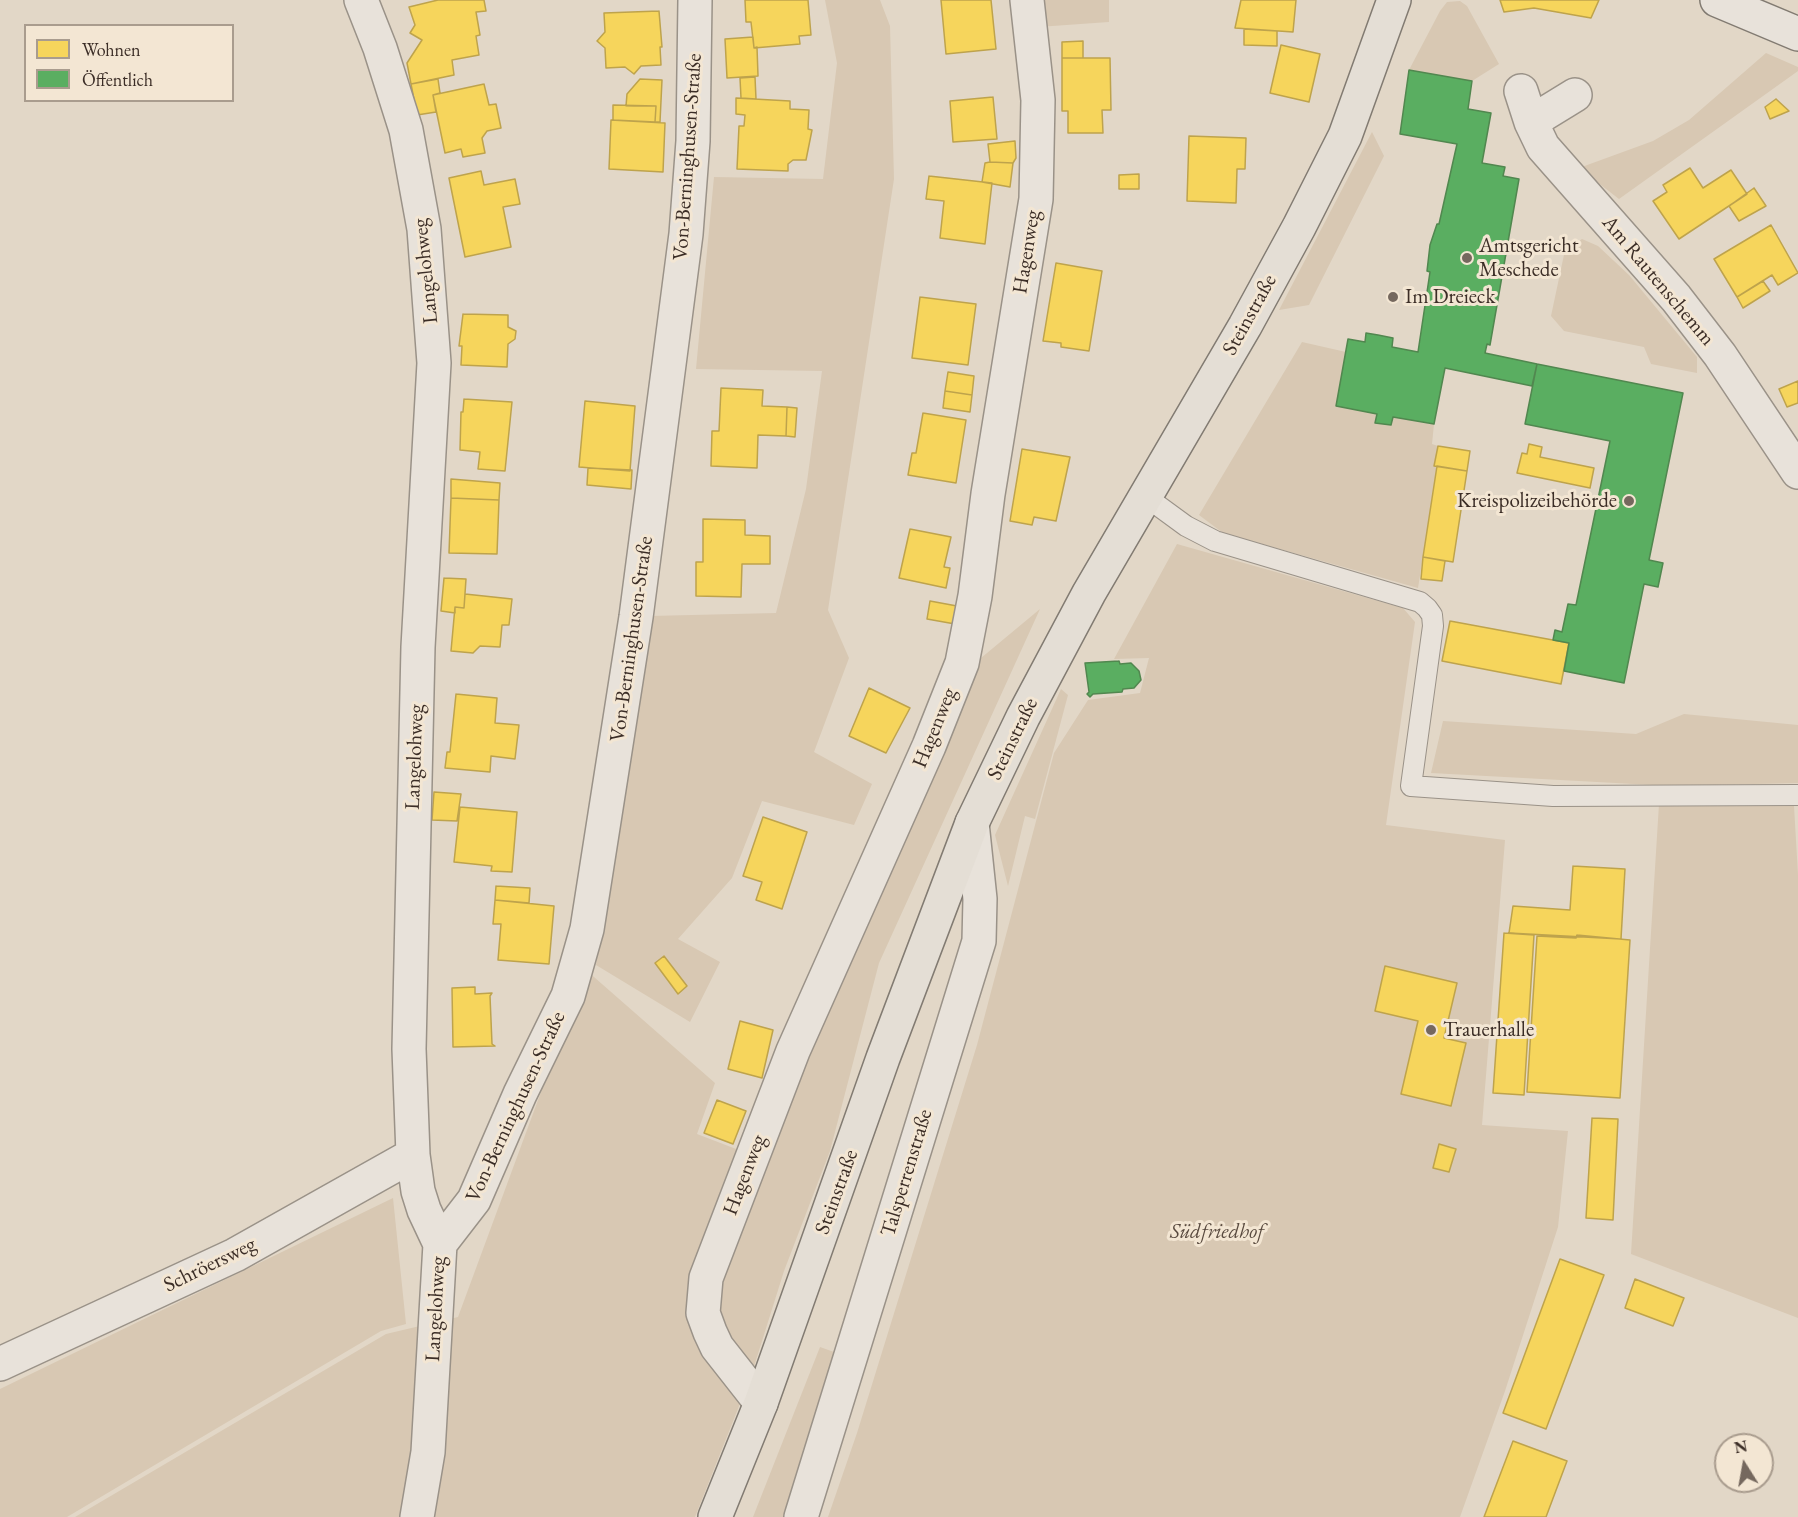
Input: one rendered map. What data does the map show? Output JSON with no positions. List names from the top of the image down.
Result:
{
  "streets": {
    "main road": ["Steinstraße"],
    "street": [
      "Von-Berninghusen-Straße",
      "Hagenweg",
      "Langelohweg",
      "Am Rautenschemm",
      "Talsperrenstraße",
      "Schröersweg"
    ]
  },
  "crossings": [
    ["Von-Berninghusen-Straße", "Langelohweg"],
    ["Hagenweg", "Steinstraße"],
    ["Langelohweg", "Schröersweg"],
    ["Steinstraße", "Talsperrenstraße"]
  ],
  "parks": ["Südfriedhof"],
  "places": [
    "Amtsgericht Meschede",
    "Im Dreieck",
    "Kreispolizeibehörde",
    "Trauerhalle"
  ],
  "legend": ["Wohnen", "Öffentlich"],
  "north": "top"
}
